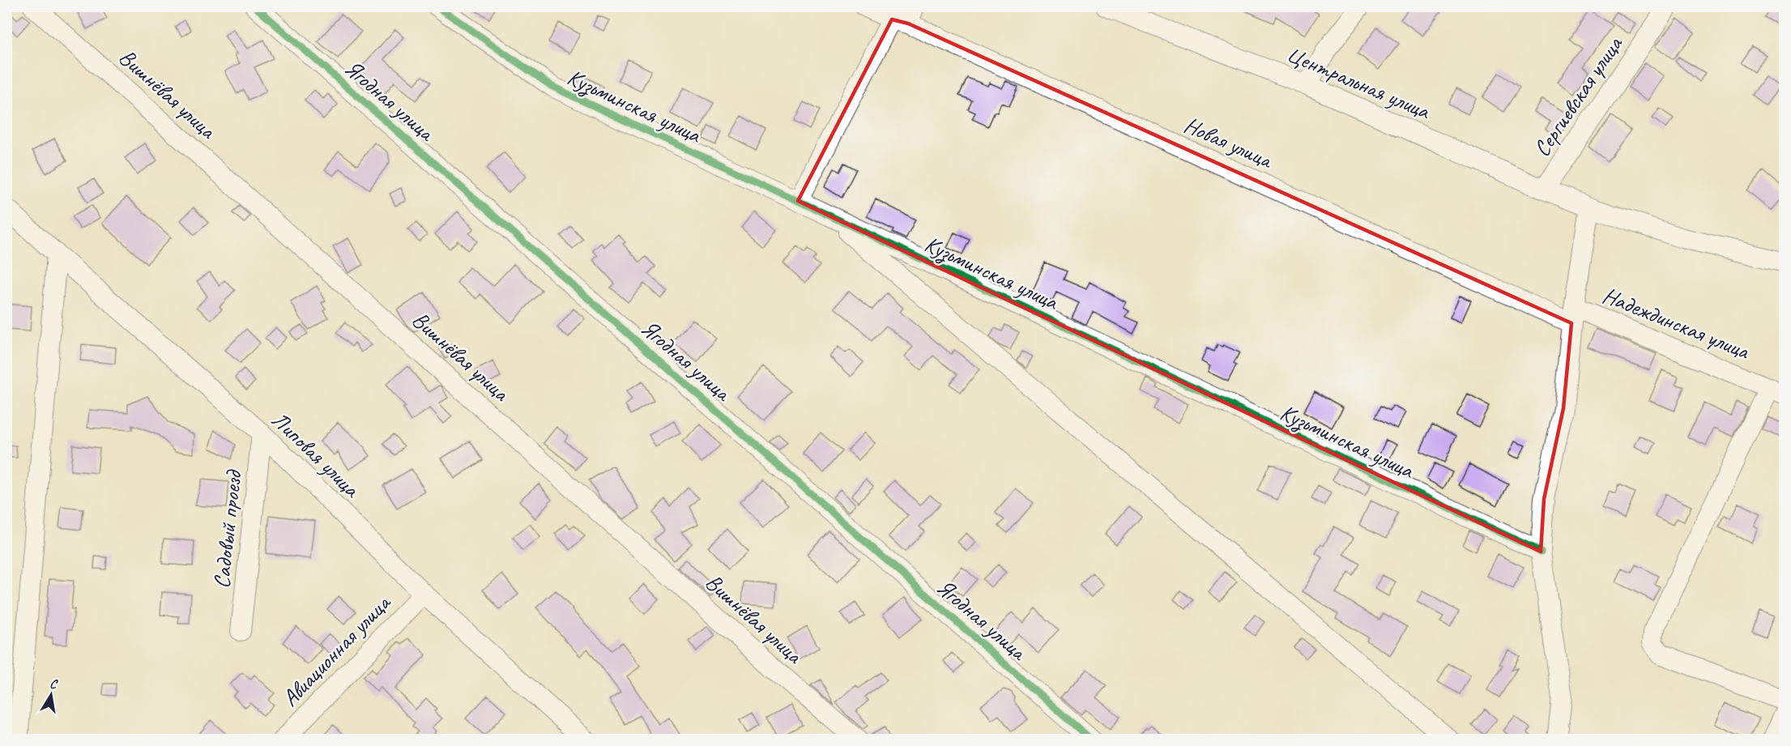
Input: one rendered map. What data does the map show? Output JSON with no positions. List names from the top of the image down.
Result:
{
  "streets": {
    "street": [
      "Центральная улица",
      "Вишнёвая улица",
      "Сергиевская улица",
      "Ягодная улица",
      "Кузьминская улица",
      "Новая улица",
      "Надеждинская улица",
      "Липовая улица",
      "Садовый проезд",
      "Авиационная улица"
    ]
  },
  "crossings": [
    ["Центральная улица", "Сергиевская улица"],
    ["Новая улица", "Надеждинская улица"],
    ["Липовая улица", "Садовый проезд"],
    ["Липовая улица", "Авиационная улица"]
  ],
  "north": "top"
}
